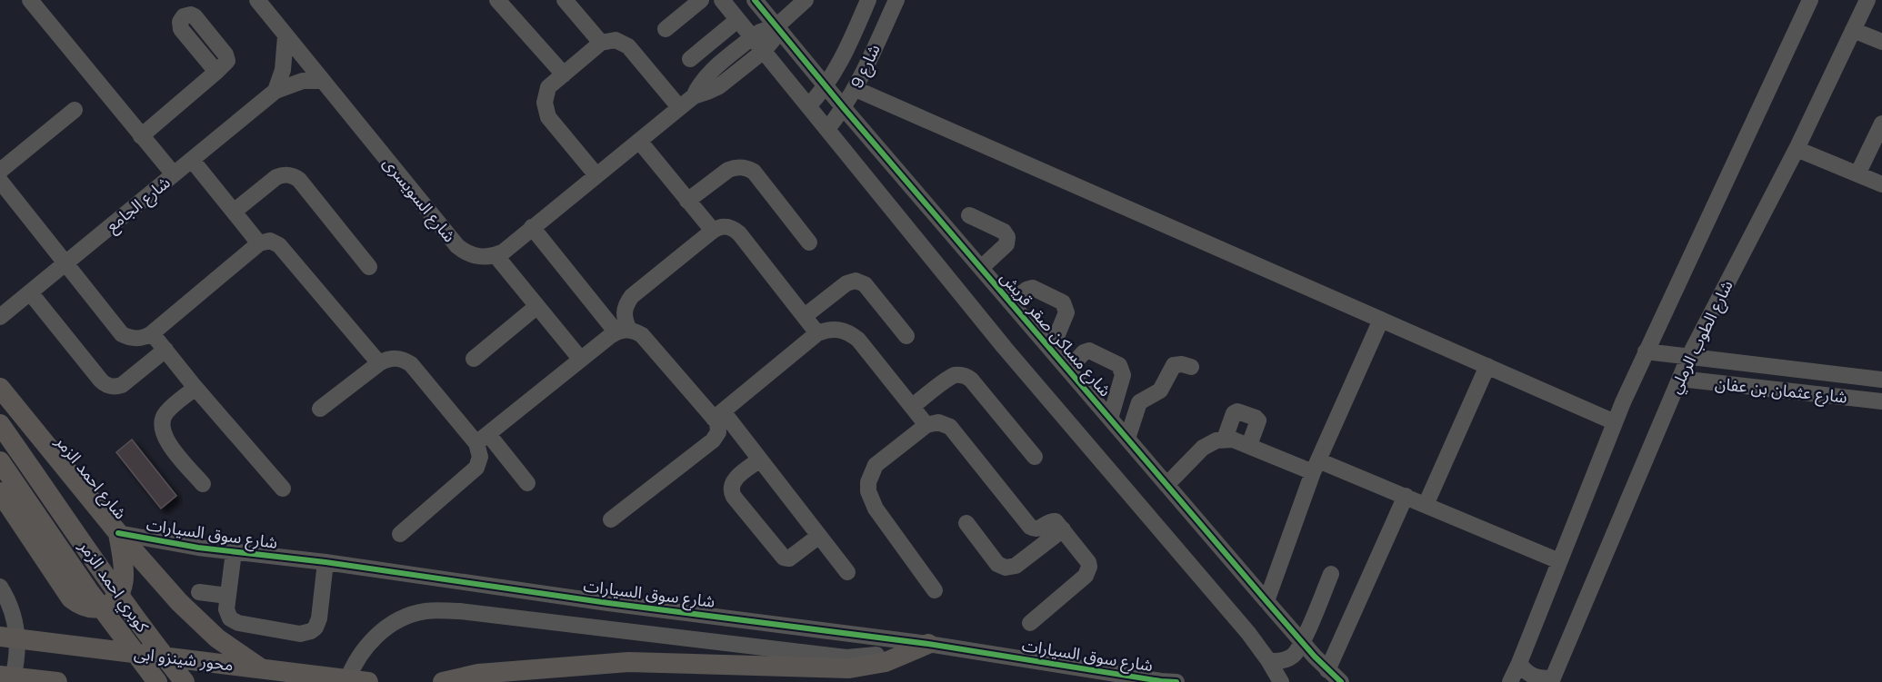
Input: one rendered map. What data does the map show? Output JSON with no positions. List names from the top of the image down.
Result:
{
  "streets": {
    "main road": ["شارع احمد الزمر", "كوبري احمد الزمر", "محور شينزو ابى"],
    "street": [
      "شارع 9",
      "شارع السويسرى",
      "شارع الجامع",
      "شارع مساكن صقر قريش",
      "شارع الطوب الرملي",
      "شارع عثمان بن عفان",
      "شارع سوق السيارات"
    ]
  },
  "crossings": [
    ["شارع 9", "شارع مساكن صقر قريش"],
    ["شارع السويسرى", "شارع الجامع"],
    ["شارع الطوب الرملي", "شارع عثمان بن عفان"],
    ["شارع احمد الزمر", "شارع سوق السيارات"],
    ["شارع احمد الزمر", "محور شينزو ابى"]
  ]
}
